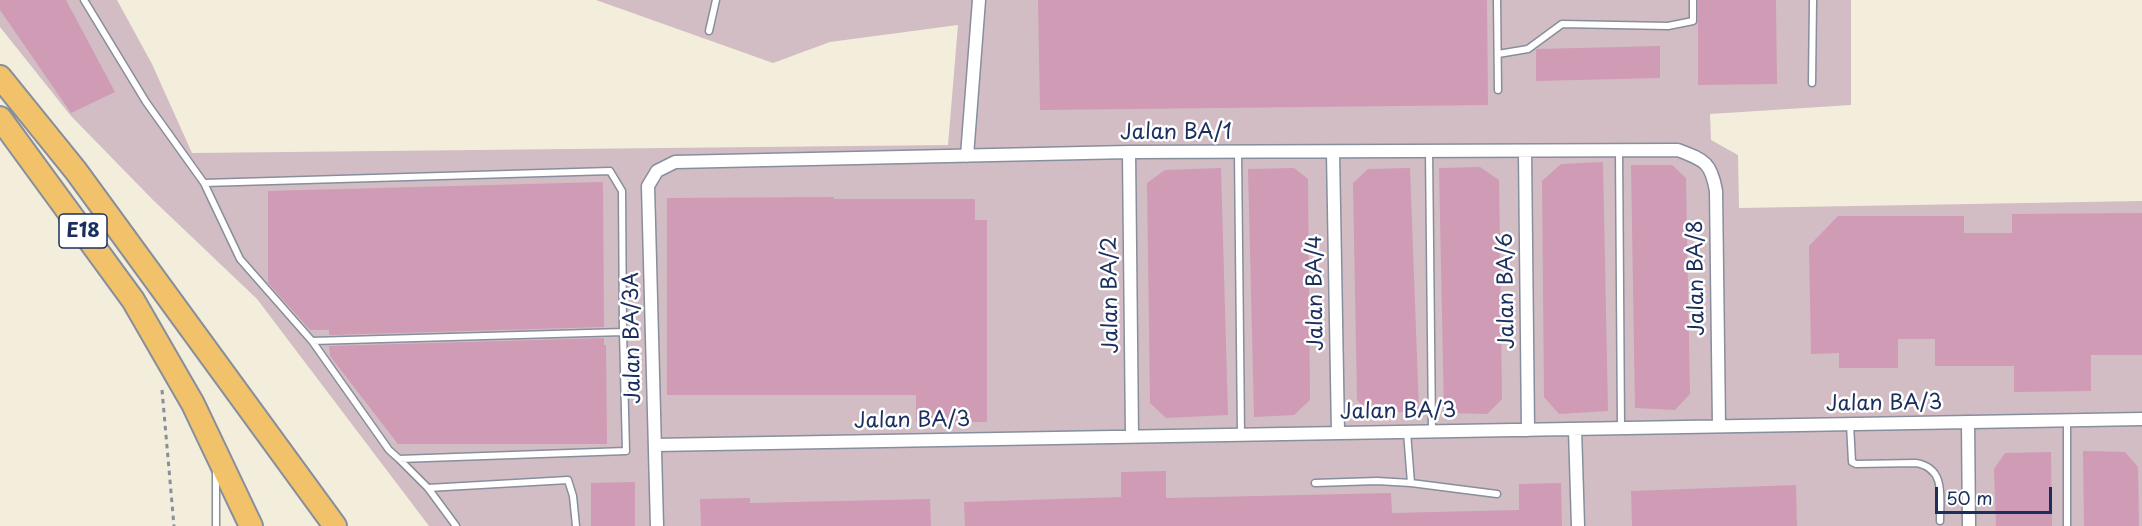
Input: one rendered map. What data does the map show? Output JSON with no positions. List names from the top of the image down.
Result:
{
  "streets": {
    "highway": ["E18"],
    "street": [
      "Jalan BA/1",
      "Jalan BA/8",
      "Jalan BA/6",
      "Jalan BA/4",
      "Jalan BA/2",
      "Jalan BA/3A",
      "Jalan BA/3"
    ]
  },
  "crossings": [
    ["Jalan BA/1", "Jalan BA/8"],
    ["Jalan BA/1", "Jalan BA/6"],
    ["Jalan BA/1", "Jalan BA/4"],
    ["Jalan BA/1", "Jalan BA/2"],
    ["Jalan BA/1", "Jalan BA/3A"],
    ["Jalan BA/8", "Jalan BA/3"],
    ["Jalan BA/6", "Jalan BA/3"],
    ["Jalan BA/4", "Jalan BA/3"],
    ["Jalan BA/2", "Jalan BA/3"],
    ["Jalan BA/3A", "Jalan BA/3"]
  ],
  "scale_bar": "50 m"
}
